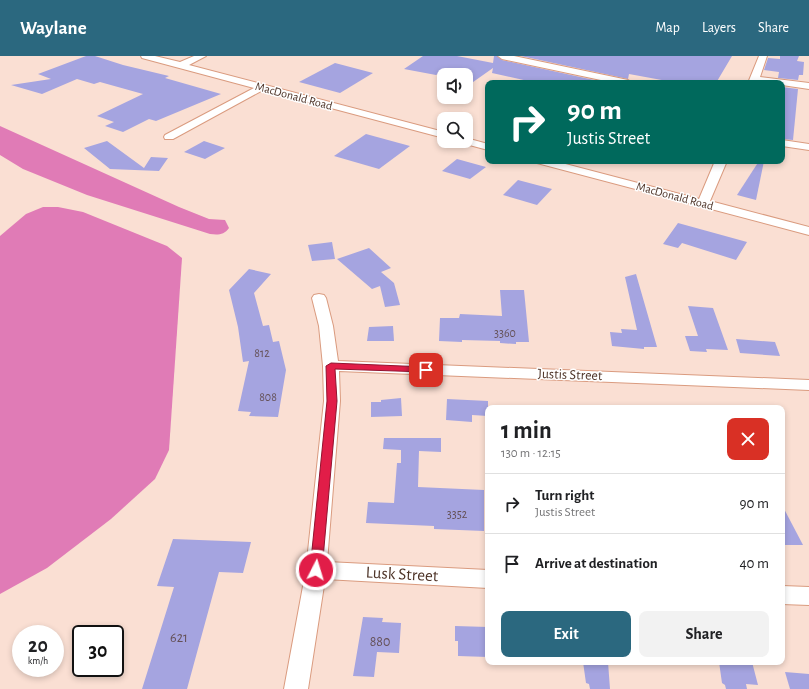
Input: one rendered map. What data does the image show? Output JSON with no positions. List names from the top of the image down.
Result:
{
  "streets": {
    "street": ["MacDonald Road", "Justis Street", "Lusk Street"]
  },
  "house_numbers": [
    "3360",
    "812",
    "808",
    "3352",
    "621",
    "880"
  ],
  "page": {
    "header": "Waylane",
    "nav": ["Map", "Layers", "Share"],
    "turn": ["90 m", "Justis Street"],
    "heading": ["1 min", "130 m · 12:15"],
    "list": [
      {
        "name": "Turn right",
        "note": "Justis Street",
        "value": "90 m"
      },
      {
        "name": "Arrive at destination",
        "value": "40 m"
      }
    ],
    "buttons": ["Exit", "Share"],
    "speed": "20 km/h",
    "limit": "30"
  }
}
